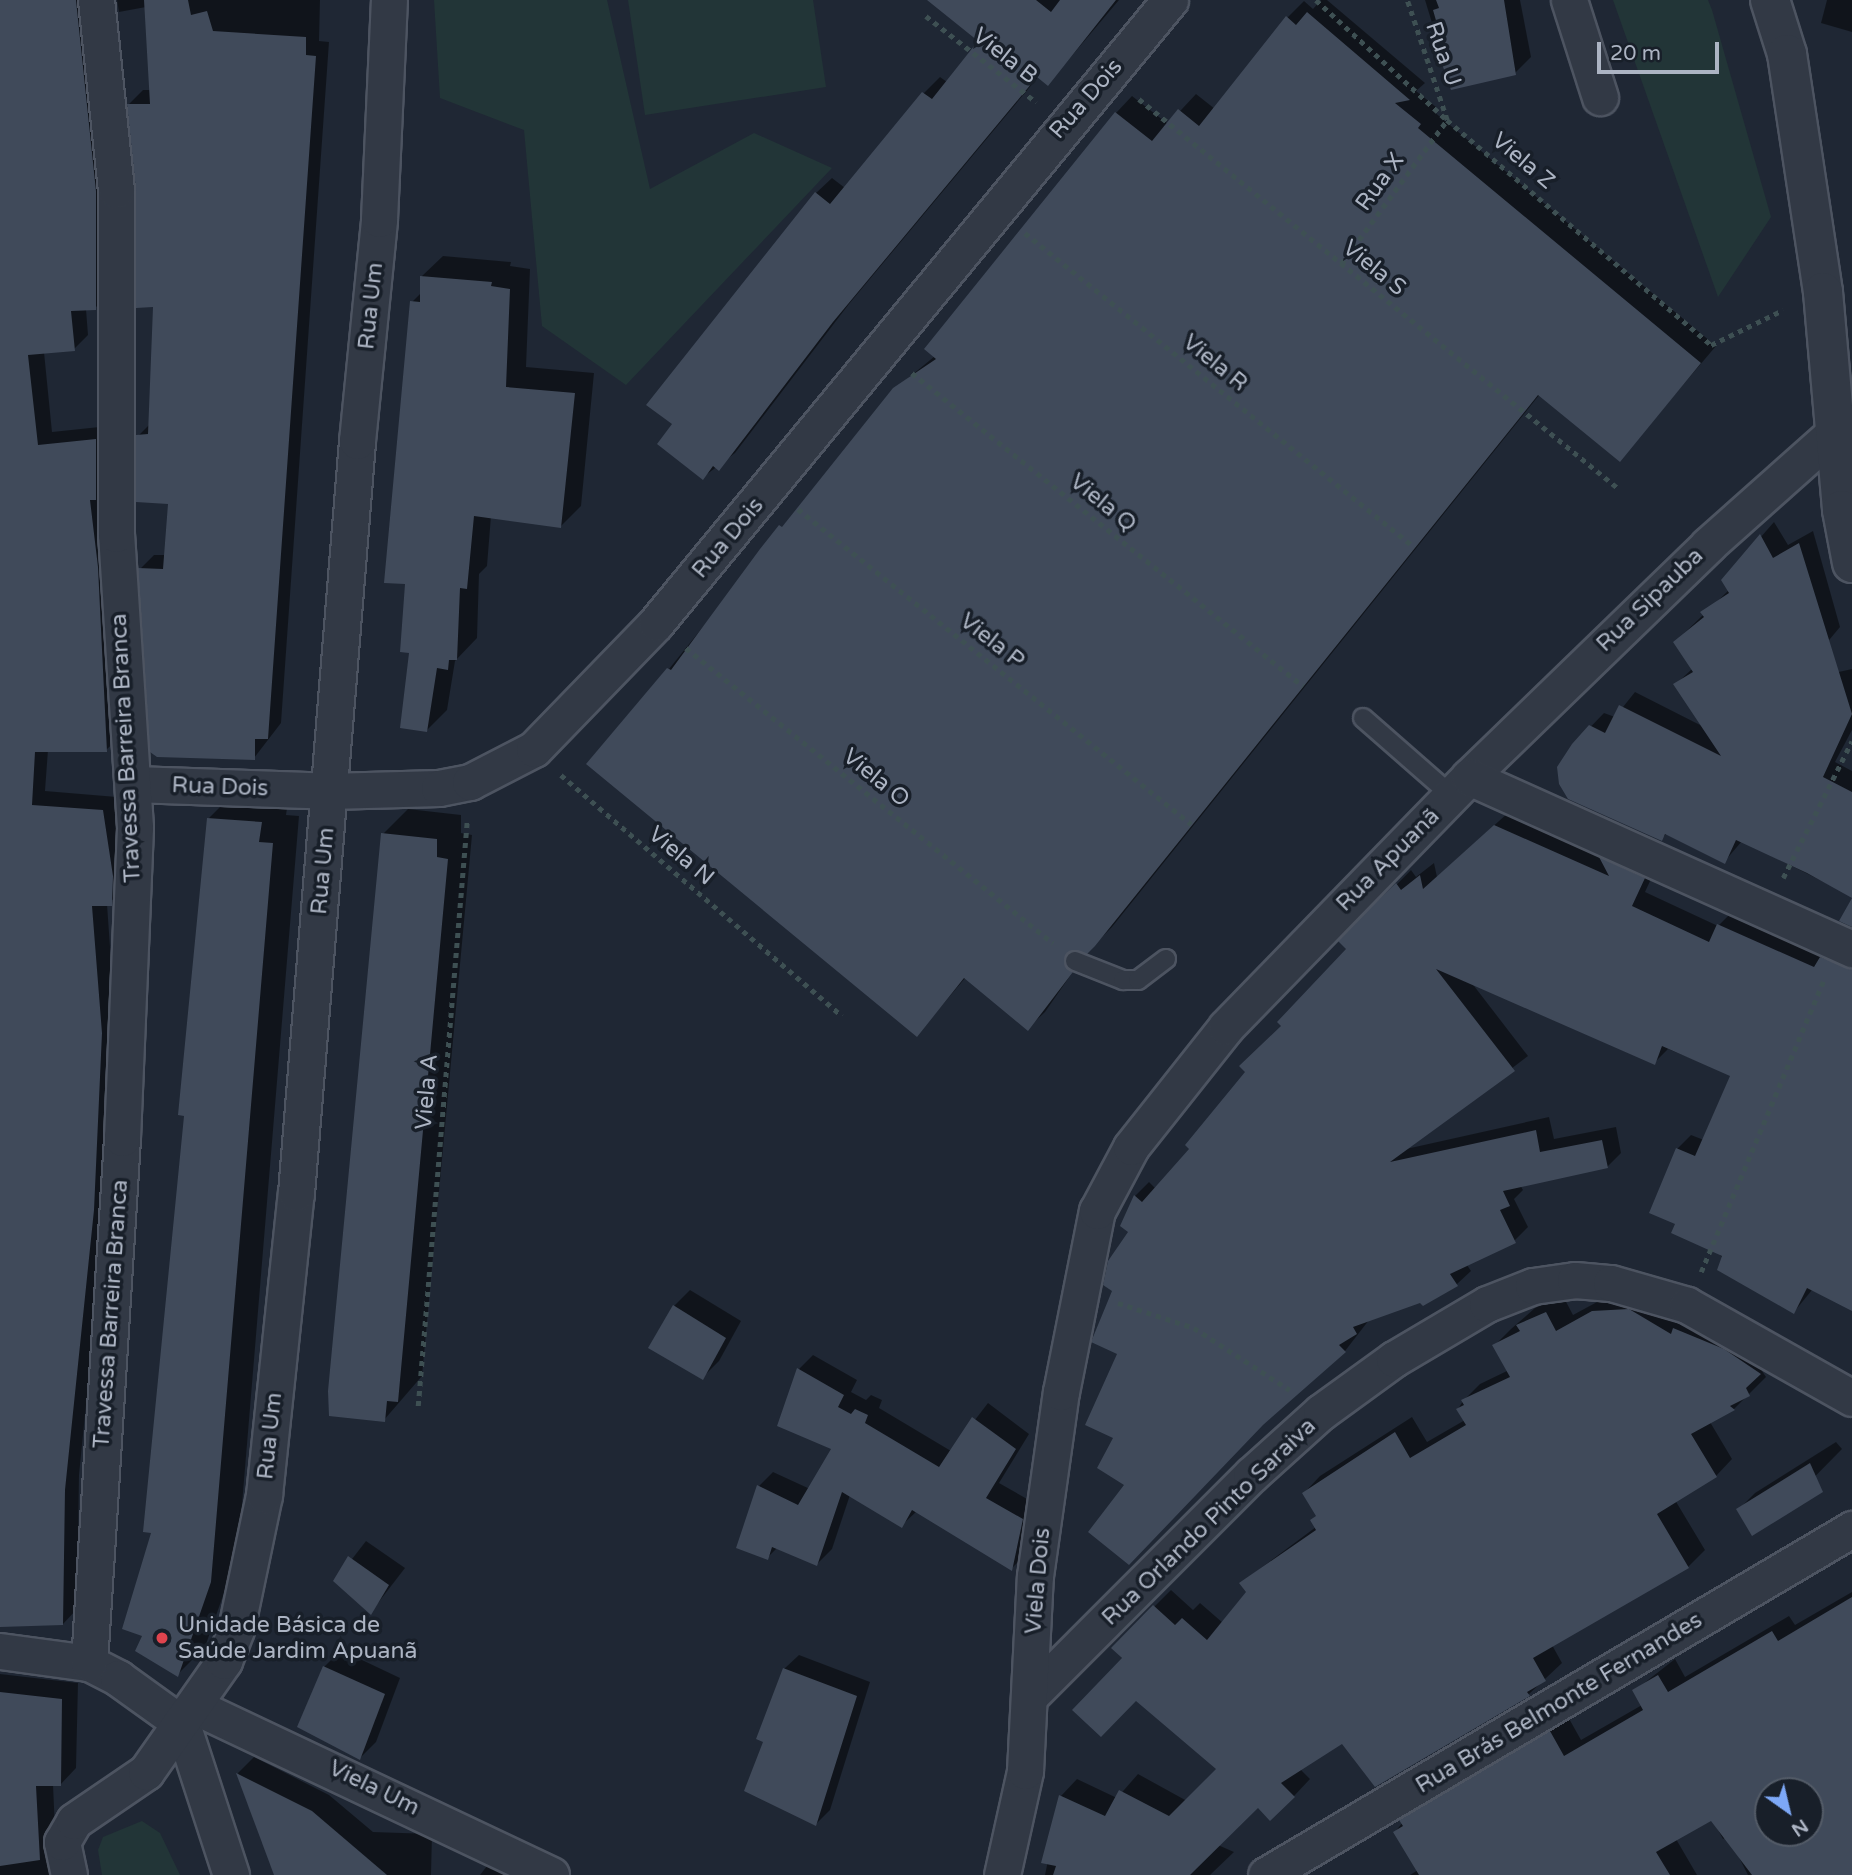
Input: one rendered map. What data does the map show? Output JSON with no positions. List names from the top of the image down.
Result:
{
  "streets": {
    "street": [
      "Rua Dois",
      "Rua Um",
      "Rua Sipauba",
      "Travessa Barreira Branca",
      "Rua Apuanã",
      "Rua Orlando Pinto Saraiva",
      "Viela Dois",
      "Rua Brás Belmonte Fernandes",
      "Viela Um"
    ],
    "path": [
      "Rua U",
      "Viela B",
      "Viela Z",
      "Rua X",
      "Viela S",
      "Viela R",
      "Viela Q",
      "Viela P",
      "Viela O",
      "Viela N",
      "Viela A"
    ]
  },
  "crossings": [
    ["Rua U", "Viela Z"],
    ["Rua U", "Rua X"],
    ["Viela B", "Rua Dois"],
    ["Rua Dois", "Viela S"],
    ["Rua Dois", "Rua Um"],
    ["Rua Dois", "Viela R"],
    ["Rua Dois", "Viela Q"],
    ["Rua Dois", "Viela P"],
    ["Rua Dois", "Travessa Barreira Branca"],
    ["Rua Dois", "Viela O"],
    ["Rua Dois", "Viela N"],
    ["Rua Dois", "Viela A"],
    ["Viela Z", "Rua X"],
    ["Rua X", "Viela S"],
    ["Rua Um", "Viela Um"],
    ["Rua Sipauba", "Rua Apuanã"],
    ["Travessa Barreira Branca", "Viela Um"],
    ["Rua Apuanã", "Viela Dois"],
    ["Rua Orlando Pinto Saraiva", "Viela Dois"]
  ],
  "places": ["Unidade Básica de Saúde Jardim Apuanã"],
  "scale_bar": "20 m",
  "north": "bottom right"
}
